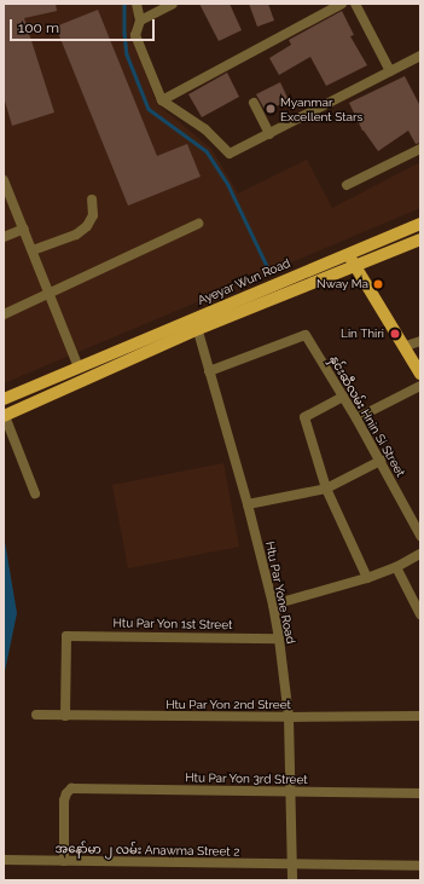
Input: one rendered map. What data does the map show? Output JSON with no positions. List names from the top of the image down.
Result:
{
  "streets": {
    "main road": ["Ayeyar Wun Road"],
    "street": [
      "နှင်းဆီလမ်း Hnin Si Street",
      "Htu Par Yone Road",
      "Htu Par Yon 1st Street",
      "Htu Par Yon 2nd Street",
      "Htu Par Yon 3rd Street",
      "အနော်မာ ၂ လမ်း Anawma Street 2"
    ]
  },
  "crossings": [
    ["Ayeyar Wun Road", "Htu Par Yone Road"],
    ["နှင်းဆီလမ်း Hnin Si Street", "Htu Par Yone Road"],
    ["Htu Par Yone Road", "Htu Par Yon 1st Street"],
    ["Htu Par Yone Road", "Htu Par Yon 2nd Street"],
    ["Htu Par Yone Road", "Htu Par Yon 3rd Street"],
    ["Htu Par Yone Road", "အနော်မာ ၂ လမ်း Anawma Street 2"],
    ["Htu Par Yon 1st Street", "Htu Par Yon 2nd Street"],
    ["Htu Par Yon 3rd Street", "အနော်မာ ၂ လမ်း Anawma Street 2"]
  ],
  "places": ["Myanmar Excellent Stars", "Nway Ma", "Lin Thiri"],
  "scale_bar": "100 m"
}
